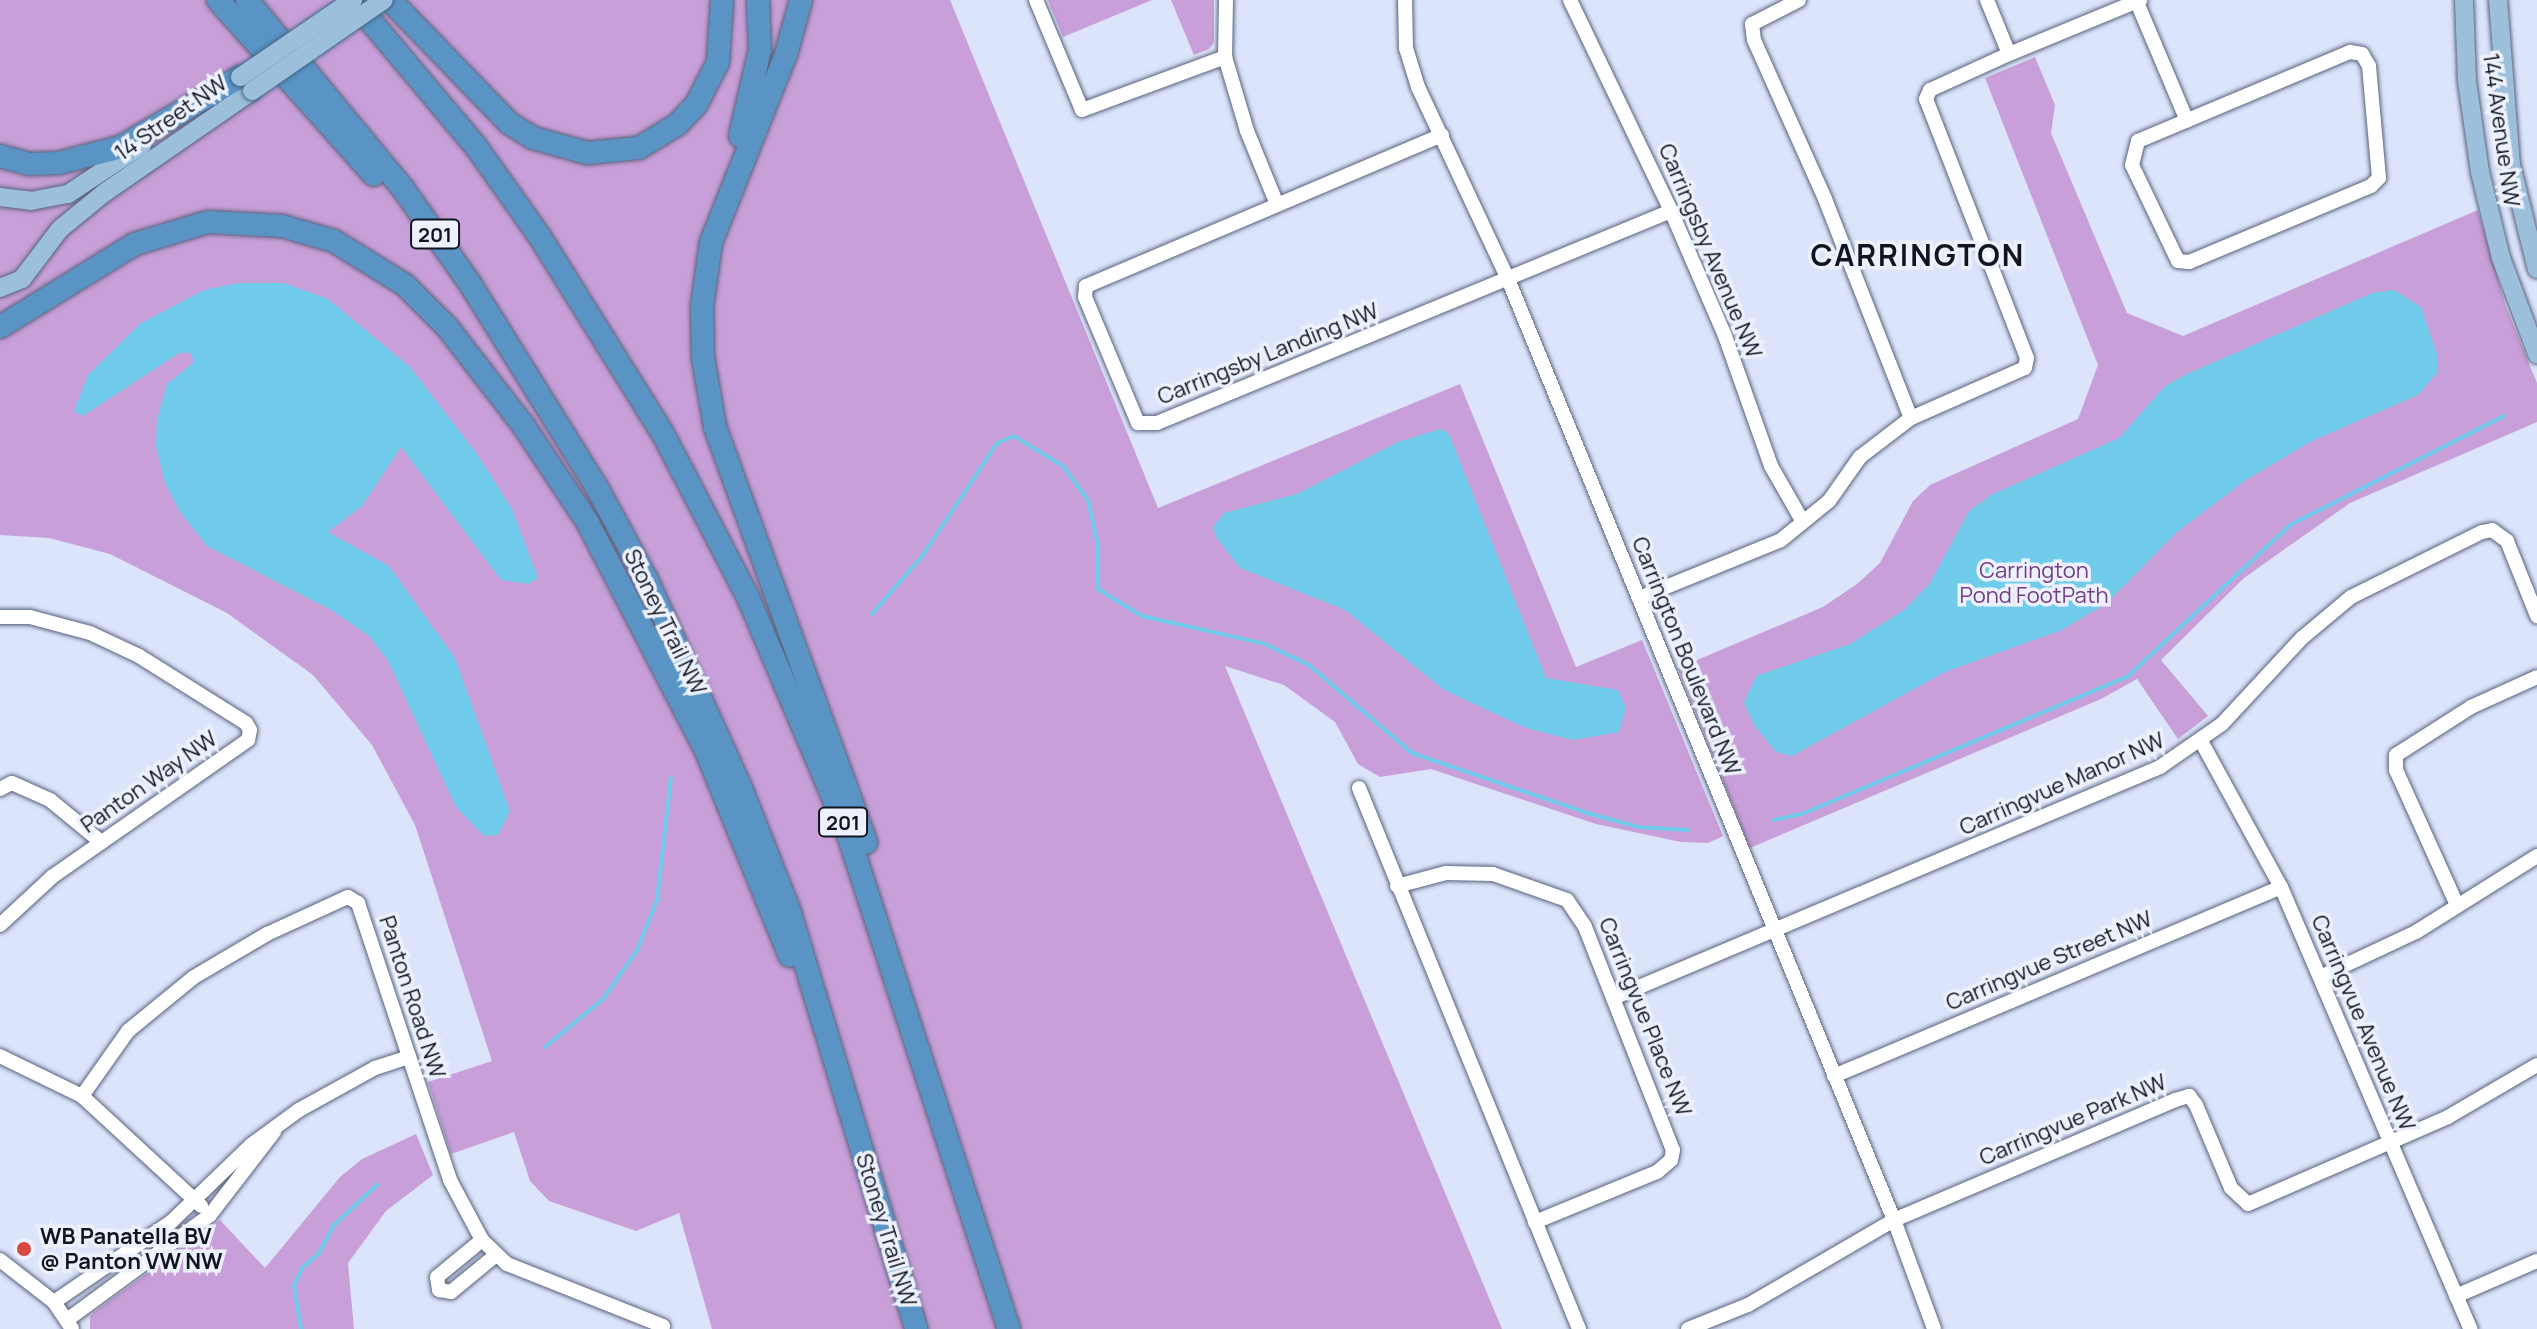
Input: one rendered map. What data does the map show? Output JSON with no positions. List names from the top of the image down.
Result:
{
  "streets": {
    "highway": ["201", "Stoney Trail NW"],
    "main road": ["14 Street NW", "144 Avenue NW"],
    "street": [
      "Carringsby Avenue NW",
      "Carringsby Landing NW",
      "Carrington Boulevard NW",
      "Panton Way NW",
      "Carringvue Manor NW",
      "Carringvue Street NW",
      "Panton Road NW",
      "Carringvue Place NW",
      "Carringvue Avenue NW",
      "Carringvue Park NW"
    ]
  },
  "crossings": [
    ["14 Street NW", "201"],
    ["Carringsby Landing NW", "Carrington Boulevard NW"],
    ["Carrington Boulevard NW", "Carringvue Manor NW"],
    ["Carrington Boulevard NW", "Carringvue Street NW"],
    ["Carrington Boulevard NW", "Carringvue Park NW"],
    ["Carringvue Manor NW", "Carringvue Place NW"],
    ["Carringvue Manor NW", "Carringvue Avenue NW"],
    ["Carringvue Street NW", "Carringvue Avenue NW"],
    ["Carringvue Avenue NW", "Carringvue Park NW"]
  ],
  "districts": ["CARRINGTON"],
  "parks": ["Carrington Pond FootPath"],
  "places": ["WB Panatella BV @ Panton VW NW"]
}
